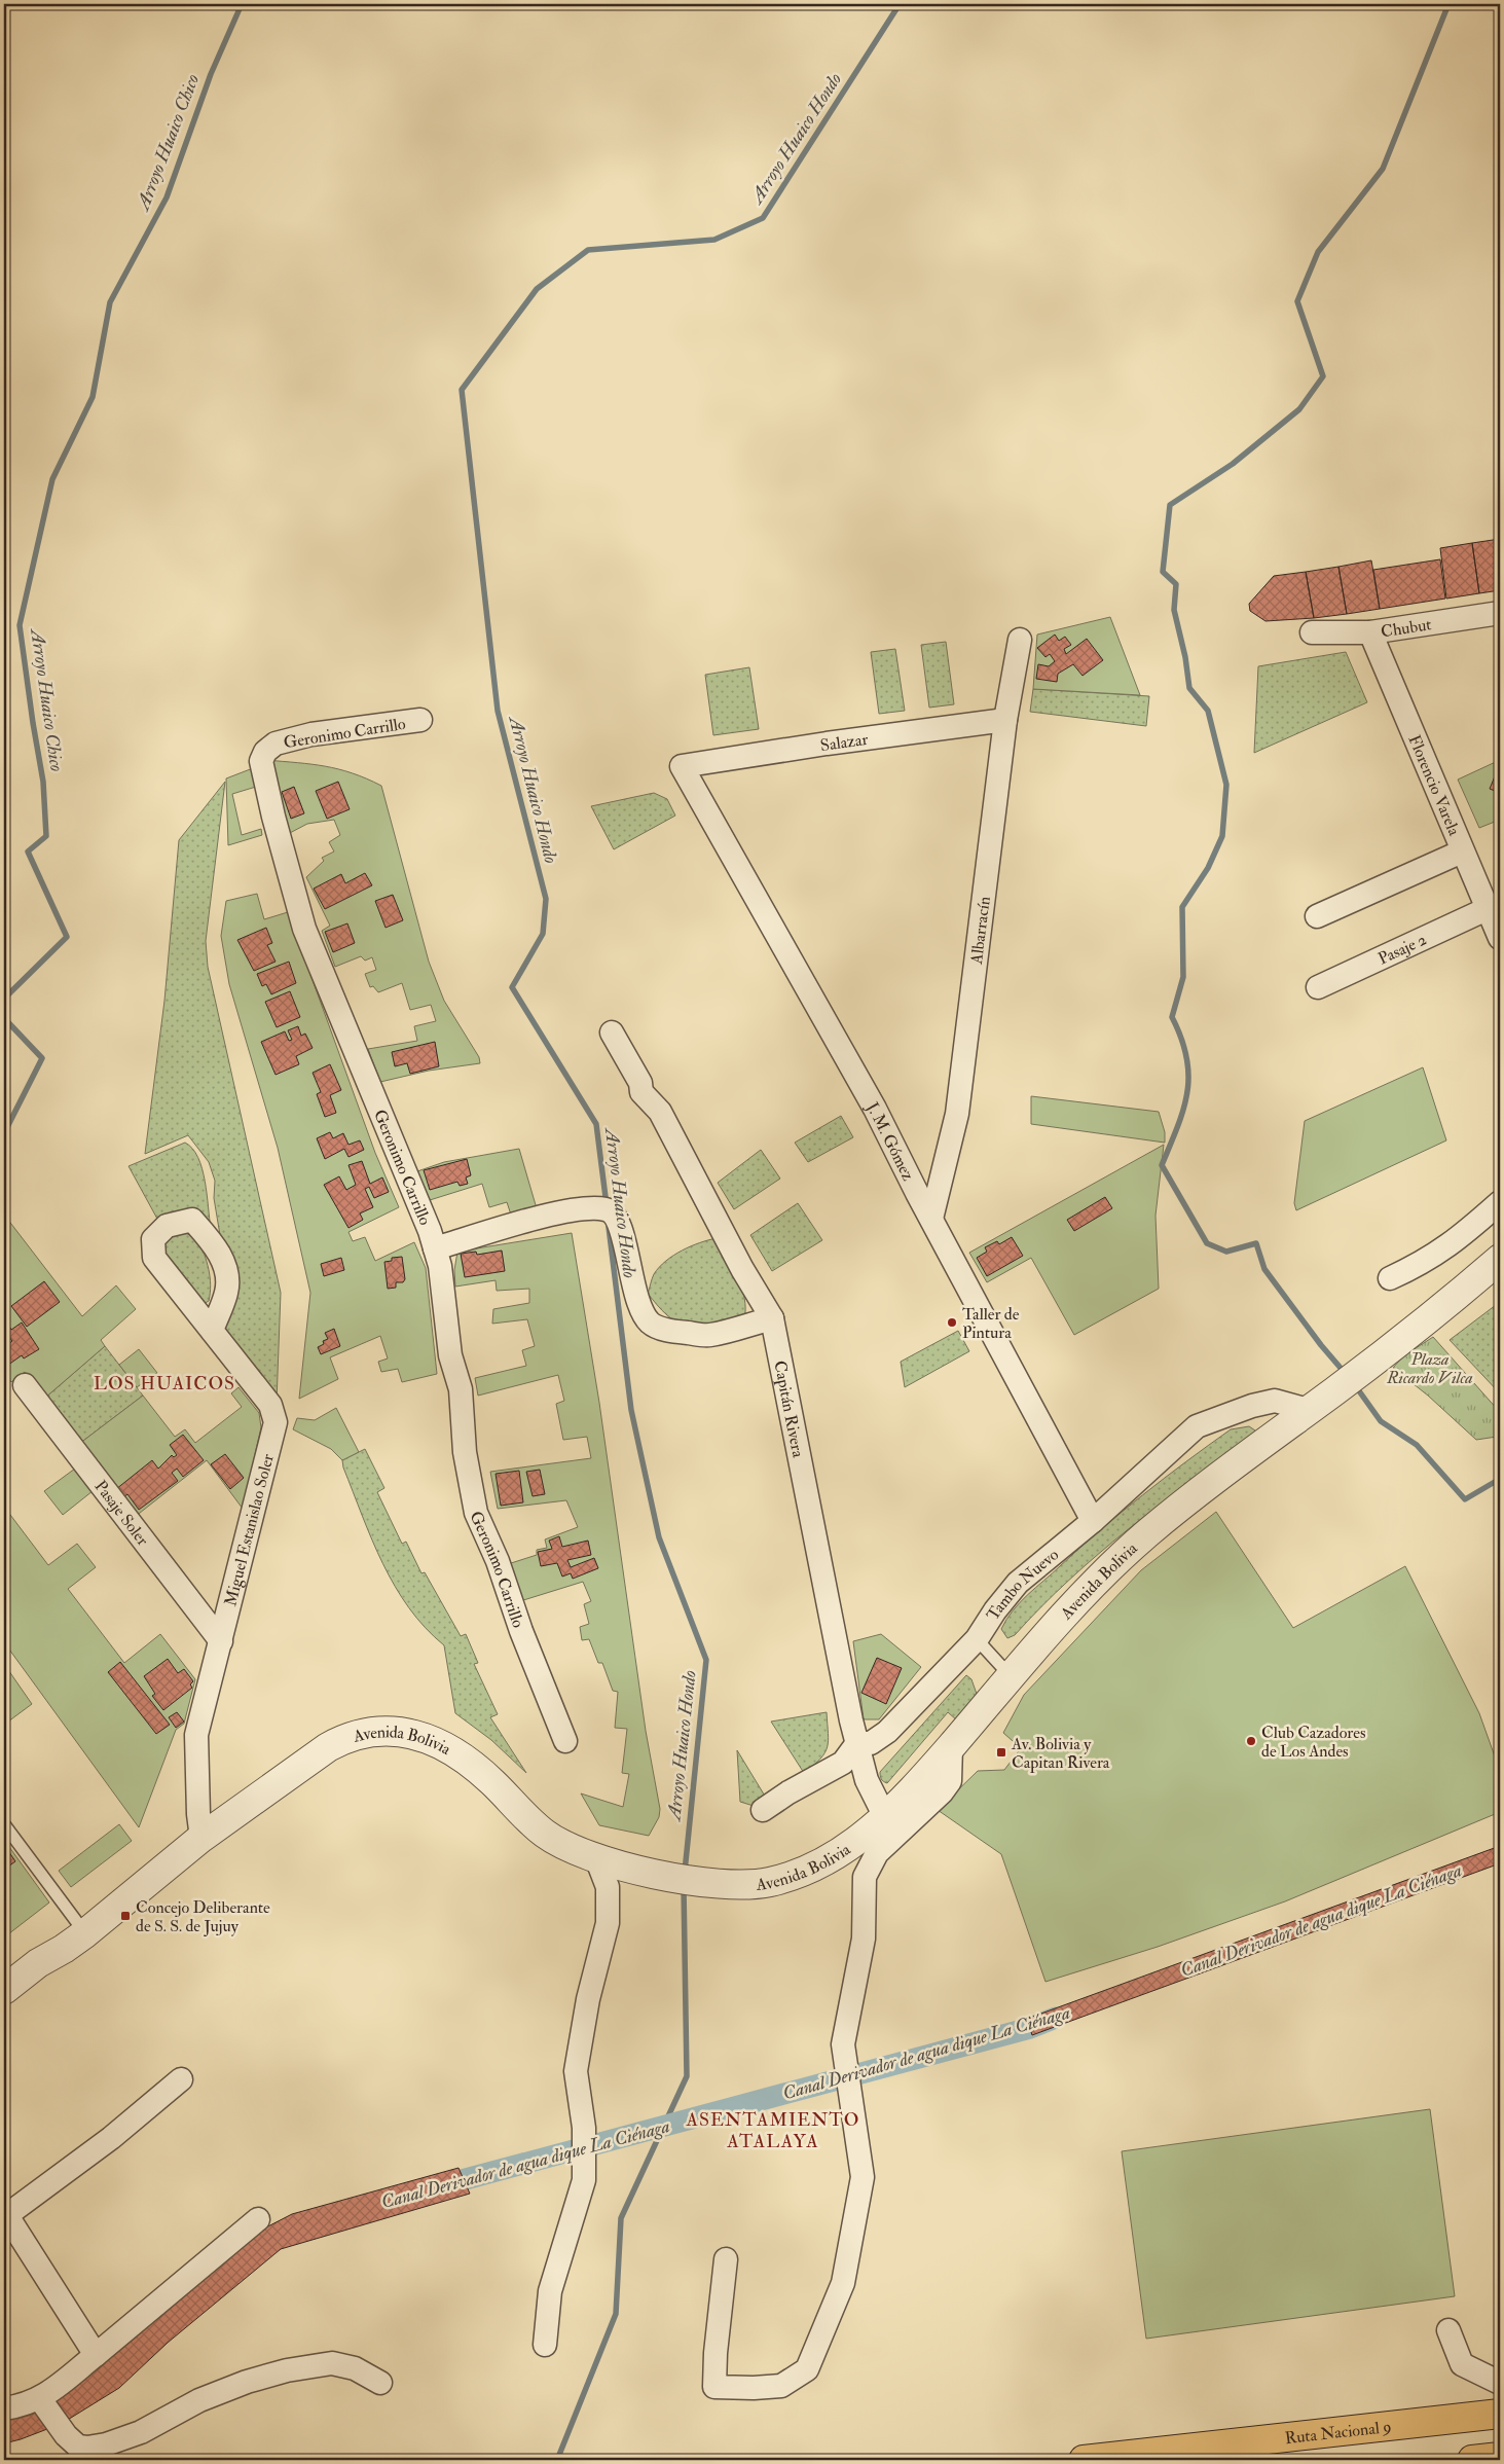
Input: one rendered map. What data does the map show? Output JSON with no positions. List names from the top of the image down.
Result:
{
  "streets": {
    "highway": ["Ruta Nacional 9"],
    "street": [
      "Chubut",
      "Geronimo Carrillo",
      "Salazar",
      "Florencio Varela",
      "Albarracín",
      "Pasaje 2",
      "J. M. Gómez",
      "Capitán Rivera",
      "Pasaje Soler",
      "Miguel Estanislao Soler",
      "Avenida Bolivia",
      "Tambo Nuevo"
    ]
  },
  "crossings": [
    ["Chubut", "Florencio Varela"],
    ["Salazar", "Albarracín"],
    ["Salazar", "J. M. Gómez"],
    ["Florencio Varela", "Pasaje 2"],
    ["Albarracín", "J. M. Gómez"],
    ["J. M. Gómez", "Tambo Nuevo"],
    ["Capitán Rivera", "Avenida Bolivia"],
    ["Capitán Rivera", "Tambo Nuevo"],
    ["Pasaje Soler", "Miguel Estanislao Soler"],
    ["Miguel Estanislao Soler", "Avenida Bolivia"],
    ["Avenida Bolivia", "Tambo Nuevo"]
  ],
  "districts": ["LOS HUAICOS", "ASENTAMIENTO ATALAYA"],
  "water": ["Arroyo Huaico Hondo", "Arroyo Huaico Chico", "Canal Derivador de agua dique La Ciénaga"],
  "parks": ["Plaza Ricardo Vilca"],
  "places": {
    "other": ["Taller de Pintura", "Club Cazadores de Los Andes"],
    "transit": ["Av. Bolivia y Capitan Rivera", "Concejo Deliberante de S. S. de Jujuy"]
  }
}
